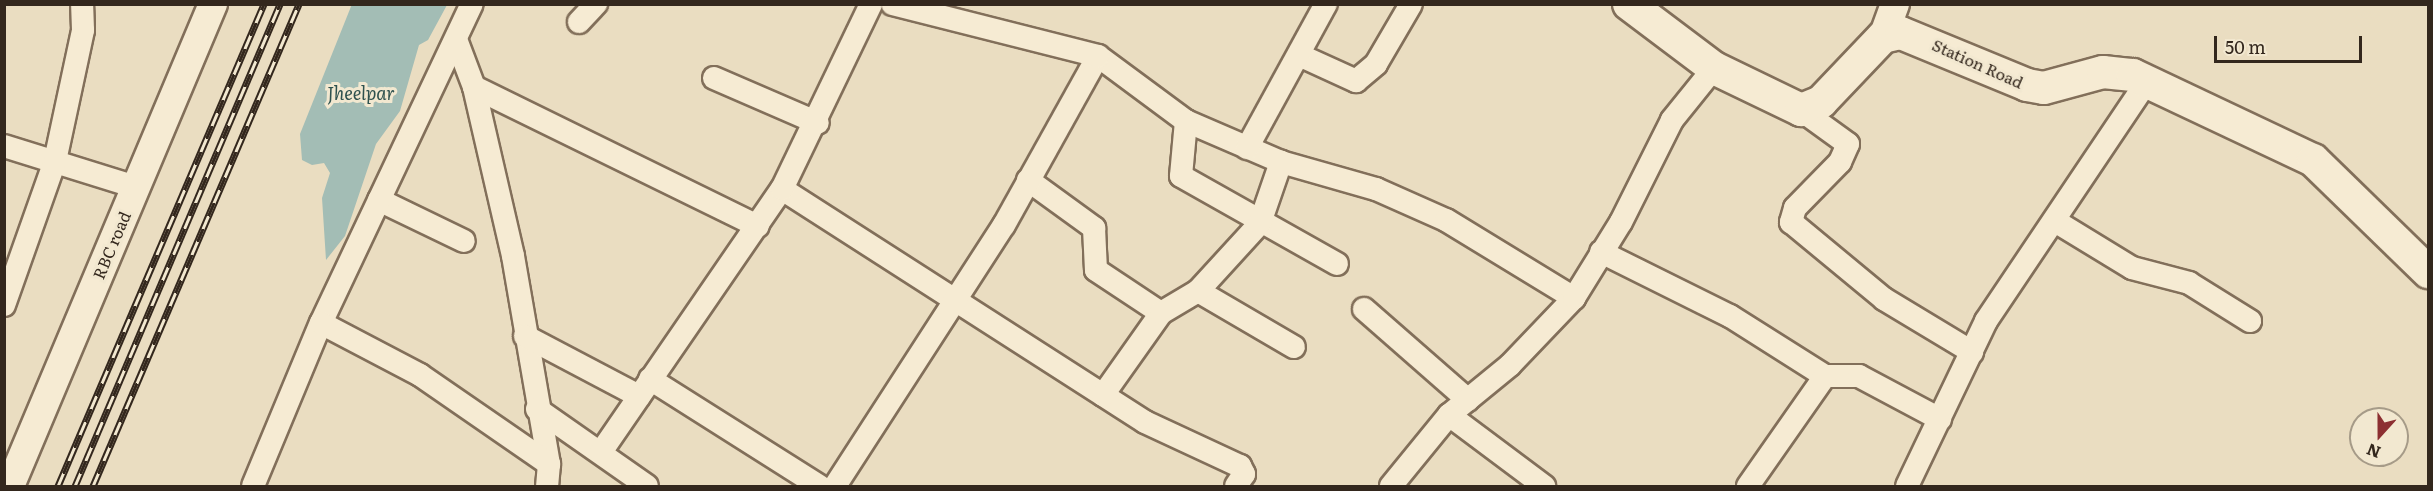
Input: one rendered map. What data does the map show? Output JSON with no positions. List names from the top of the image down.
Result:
{
  "streets": {
    "main road": ["Station Road"],
    "street": ["RBC road"]
  },
  "water": ["Jheelpar"],
  "scale_bar": "50 m",
  "north": "bottom"
}
